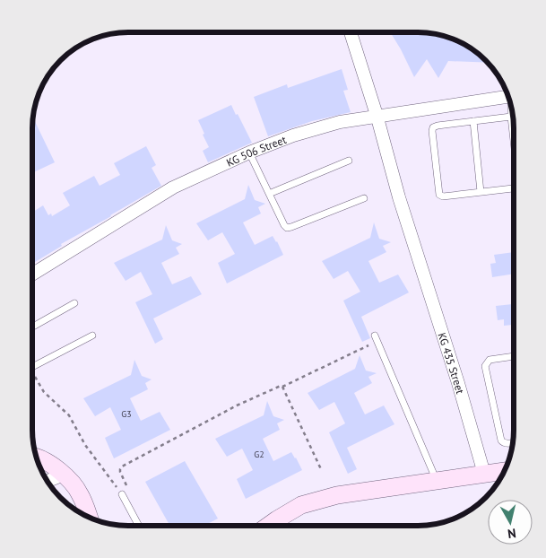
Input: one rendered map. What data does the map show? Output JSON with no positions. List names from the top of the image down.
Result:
{
  "streets": {
    "street": ["KG 506 Street", "KG 435 Street"]
  },
  "crossings": [
    ["KG 506 Street", "KG 435 Street"]
  ],
  "house_numbers": ["G3", "G2"],
  "north": "bottom"
}
